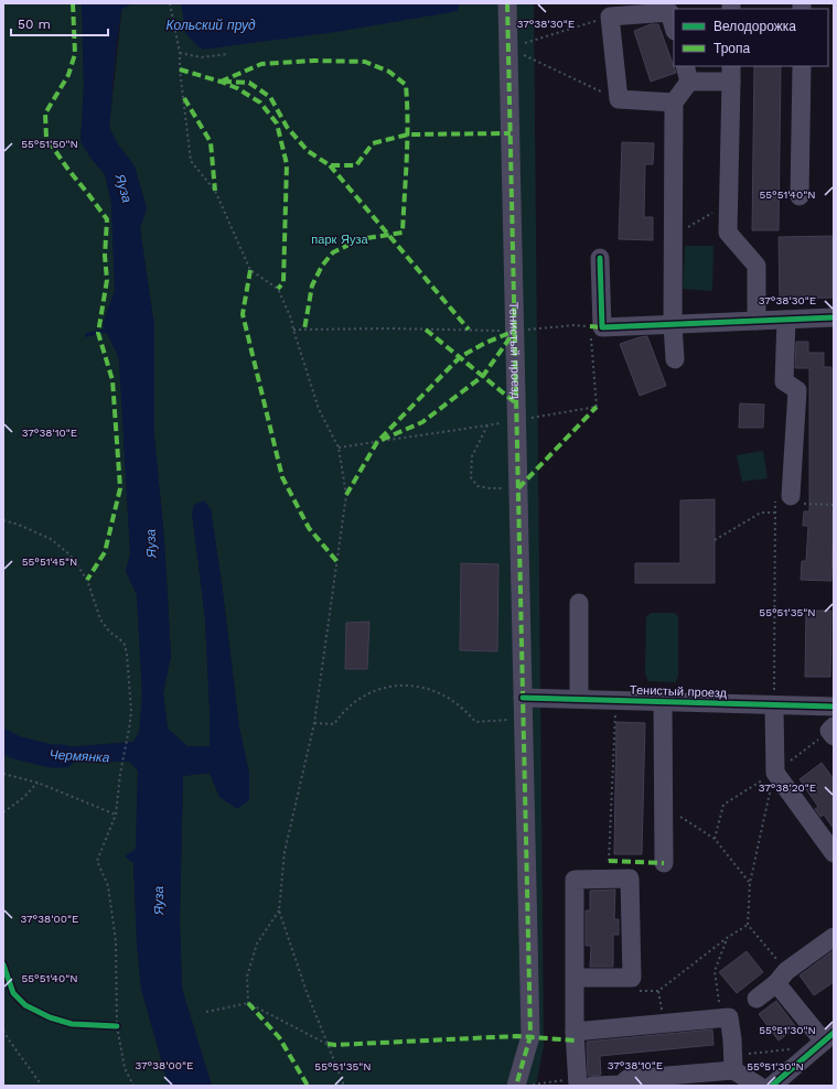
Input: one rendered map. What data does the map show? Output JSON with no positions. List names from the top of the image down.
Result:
{
  "streets": {
    "street": ["Тенистый проезд"]
  },
  "water": ["Кольский пруд", "Яуза", "Чермянка"],
  "parks": ["парк Яуза"],
  "legend": ["Велодорожка", "Тропа"],
  "scale_bar": "50 m",
  "coordinates": [
    "37°38'30\"E",
    "55°51'50\"N",
    "55°51'40\"N",
    "37°38'10\"E",
    "55°51'45\"N",
    "55°51'35\"N",
    "37°38'20\"E",
    "37°38'00\"E",
    "55°51'30\"N"
  ]
}
